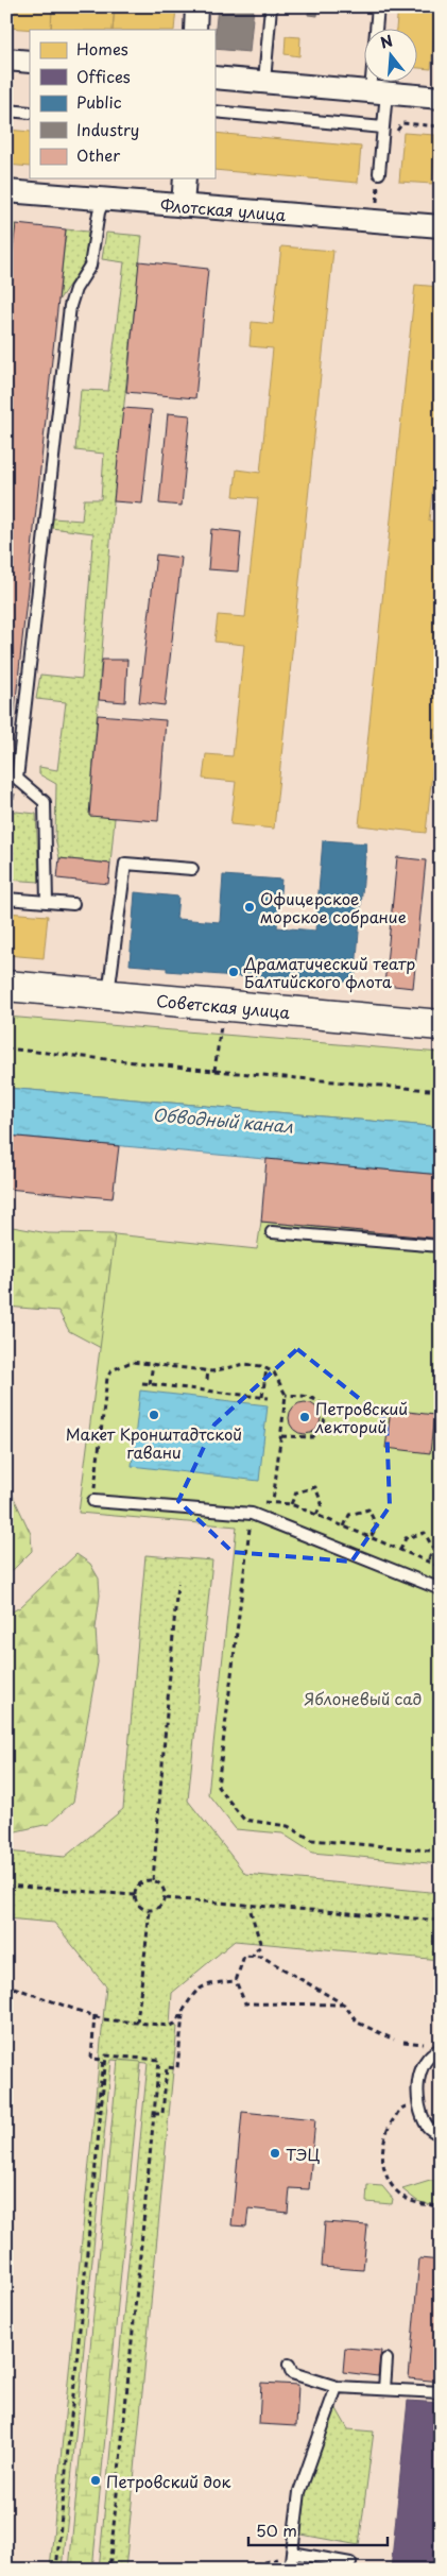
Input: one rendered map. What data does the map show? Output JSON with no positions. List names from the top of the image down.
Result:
{
  "streets": {
    "street": ["Флотская улица", "Советская улица"]
  },
  "water": ["Обводный канал"],
  "parks": ["Яблоневый сад"],
  "places": [
    "Офицерское морское собрание",
    "Драматический театр Балтийского флота",
    "Макет Кронштадтской гавани",
    "Петровский лекторий",
    "ТЭЦ",
    "Петровский док"
  ],
  "legend": [
    "Homes",
    "Offices",
    "Public",
    "Industry",
    "Other"
  ],
  "scale_bar": "50 m",
  "north": "top"
}
